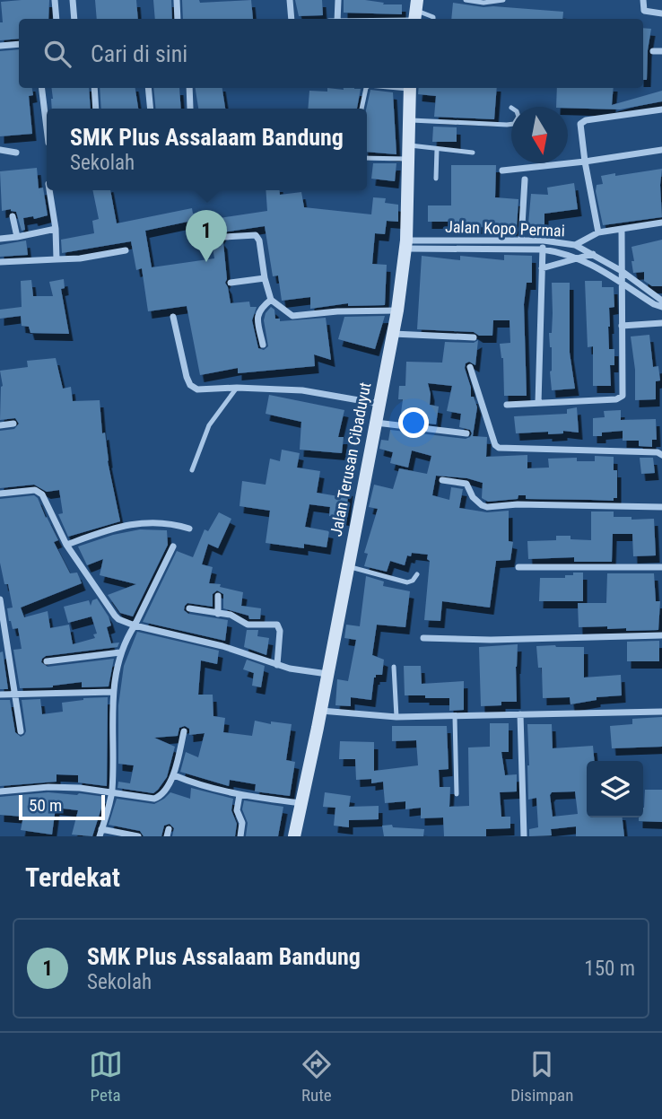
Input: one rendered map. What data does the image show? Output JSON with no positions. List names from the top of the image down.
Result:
{
  "streets": {
    "main road": ["Jalan Terusan Cibaduyut"],
    "street": ["Jalan Kopo Permai"]
  },
  "crossings": [
    ["Jalan Kopo Permai", "Jalan Terusan Cibaduyut"]
  ],
  "scale_bar": "50 m",
  "north": "bottom",
  "page": {
    "search": "Cari di sini",
    "popup": ["SMK Plus Assalaam Bandung", "Sekolah"],
    "pins": "1",
    "scale": "50 m",
    "heading": "Terdekat",
    "list": [
      {
        "mark": "1",
        "name": "SMK Plus Assalaam Bandung",
        "note": "Sekolah",
        "value": "150 m"
      }
    ],
    "nav": ["Peta", "Rute", "Disimpan"]
  }
}
